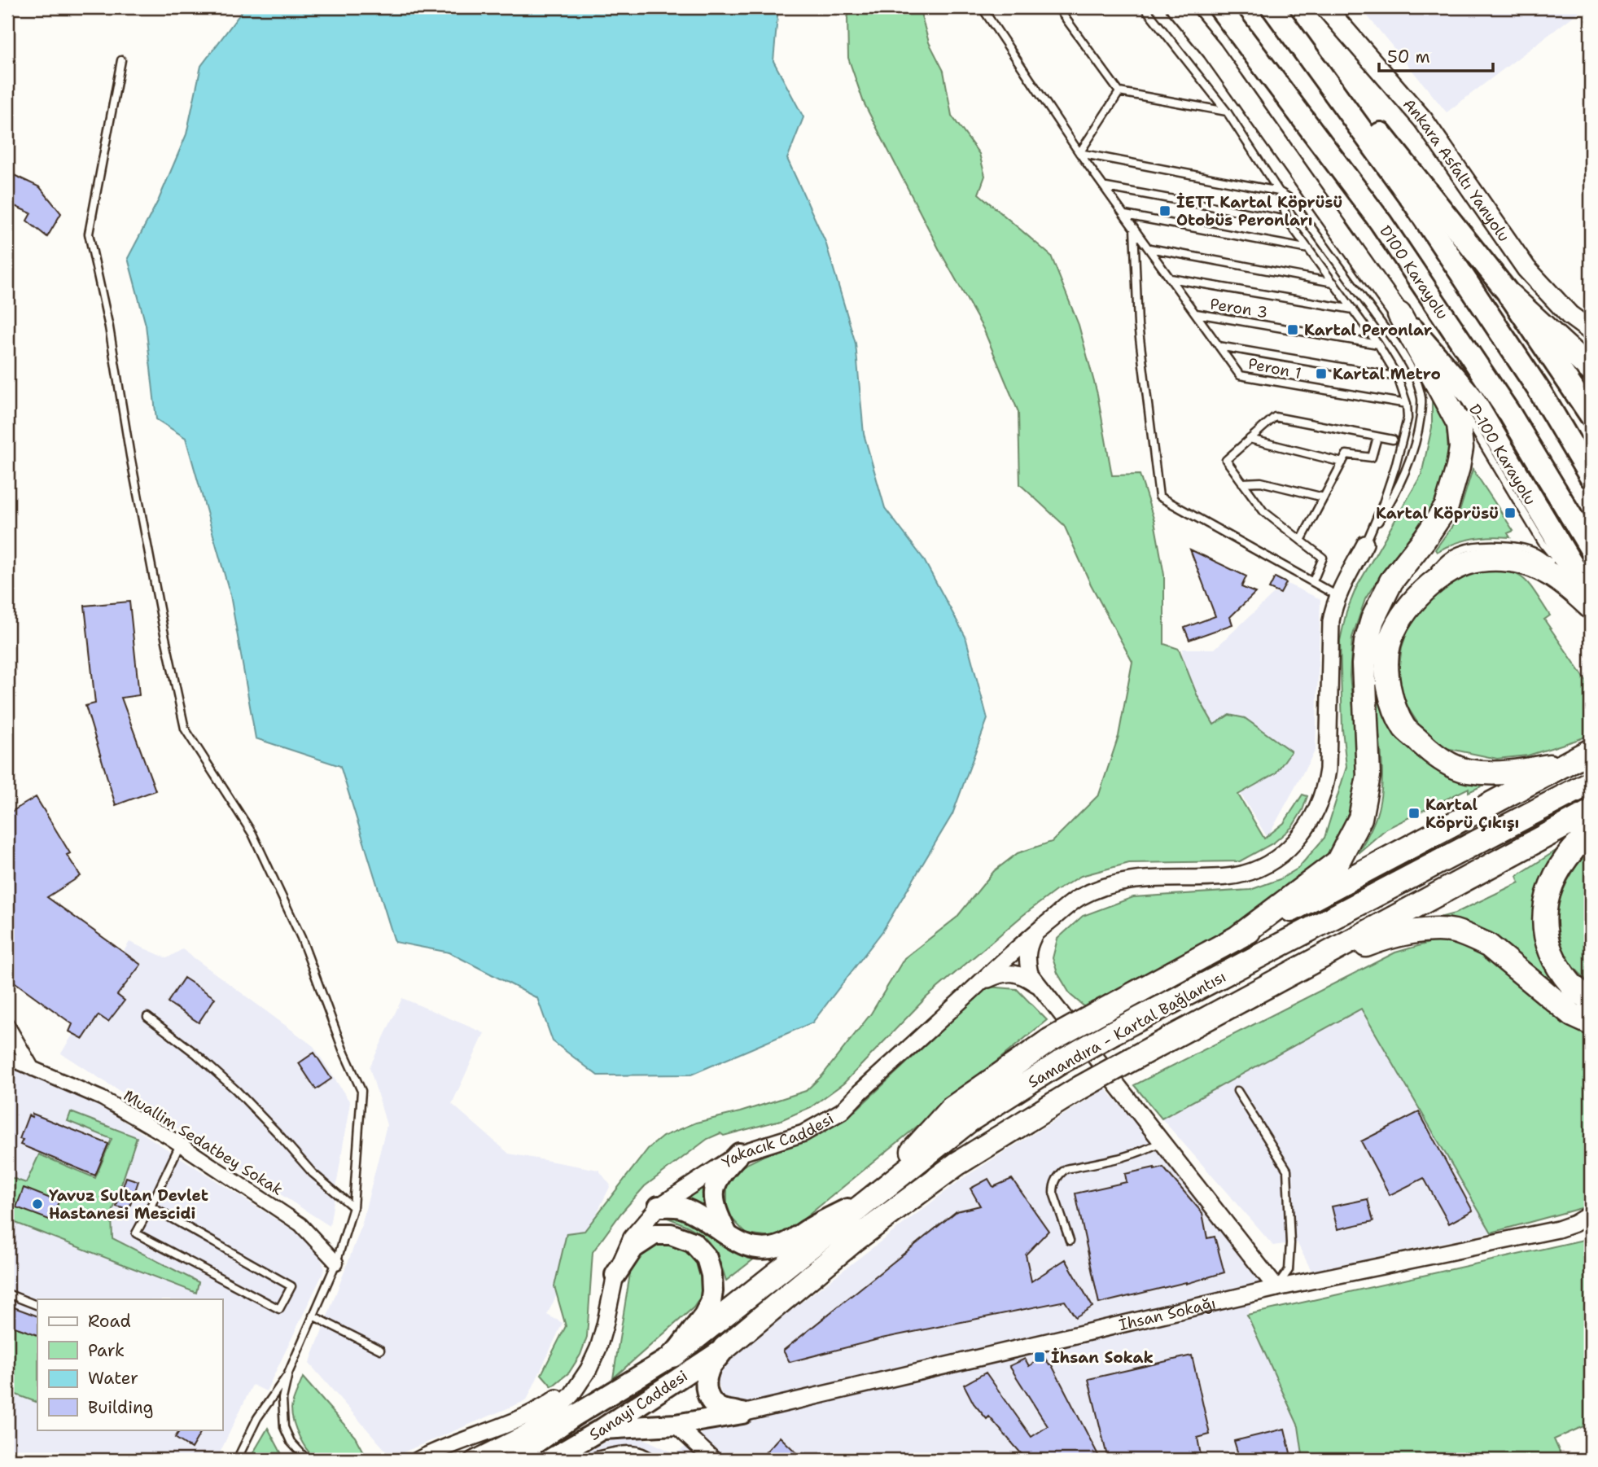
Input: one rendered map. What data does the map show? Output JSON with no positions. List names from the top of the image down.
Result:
{
  "streets": {
    "highway": ["D100 Karayolu", "Samandıra - Kartal Bağlantısı"],
    "main road": ["Ankara Asfaltı Yanyolu", "Sanayi Caddesi"],
    "street": ["Yakacık Caddesi", "Muallim Sedatbey Sokak", "İhsan Sokağı"],
    "lane": ["Peron 3", "Peron 1", "D-100 Karayolu"]
  },
  "crossings": [
    ["Peron 3", "Peron 1"],
    ["Samandıra - Kartal Bağlantısı", "Sanayi Caddesi"]
  ],
  "places": {
    "transit": [
      "İETT Kartal Köprüsü Otobüs Peronları",
      "Kartal Peronlar",
      "Kartal Metro",
      "Kartal Köprüsü",
      "Kartal Köprü Çıkışı",
      "İhsan Sokak"
    ],
    "other": ["Yavuz Sultan Devlet Hastanesi Mescidi"]
  },
  "legend": [
    "Road",
    "Park",
    "Water",
    "Building"
  ],
  "scale_bar": "50 m"
}
